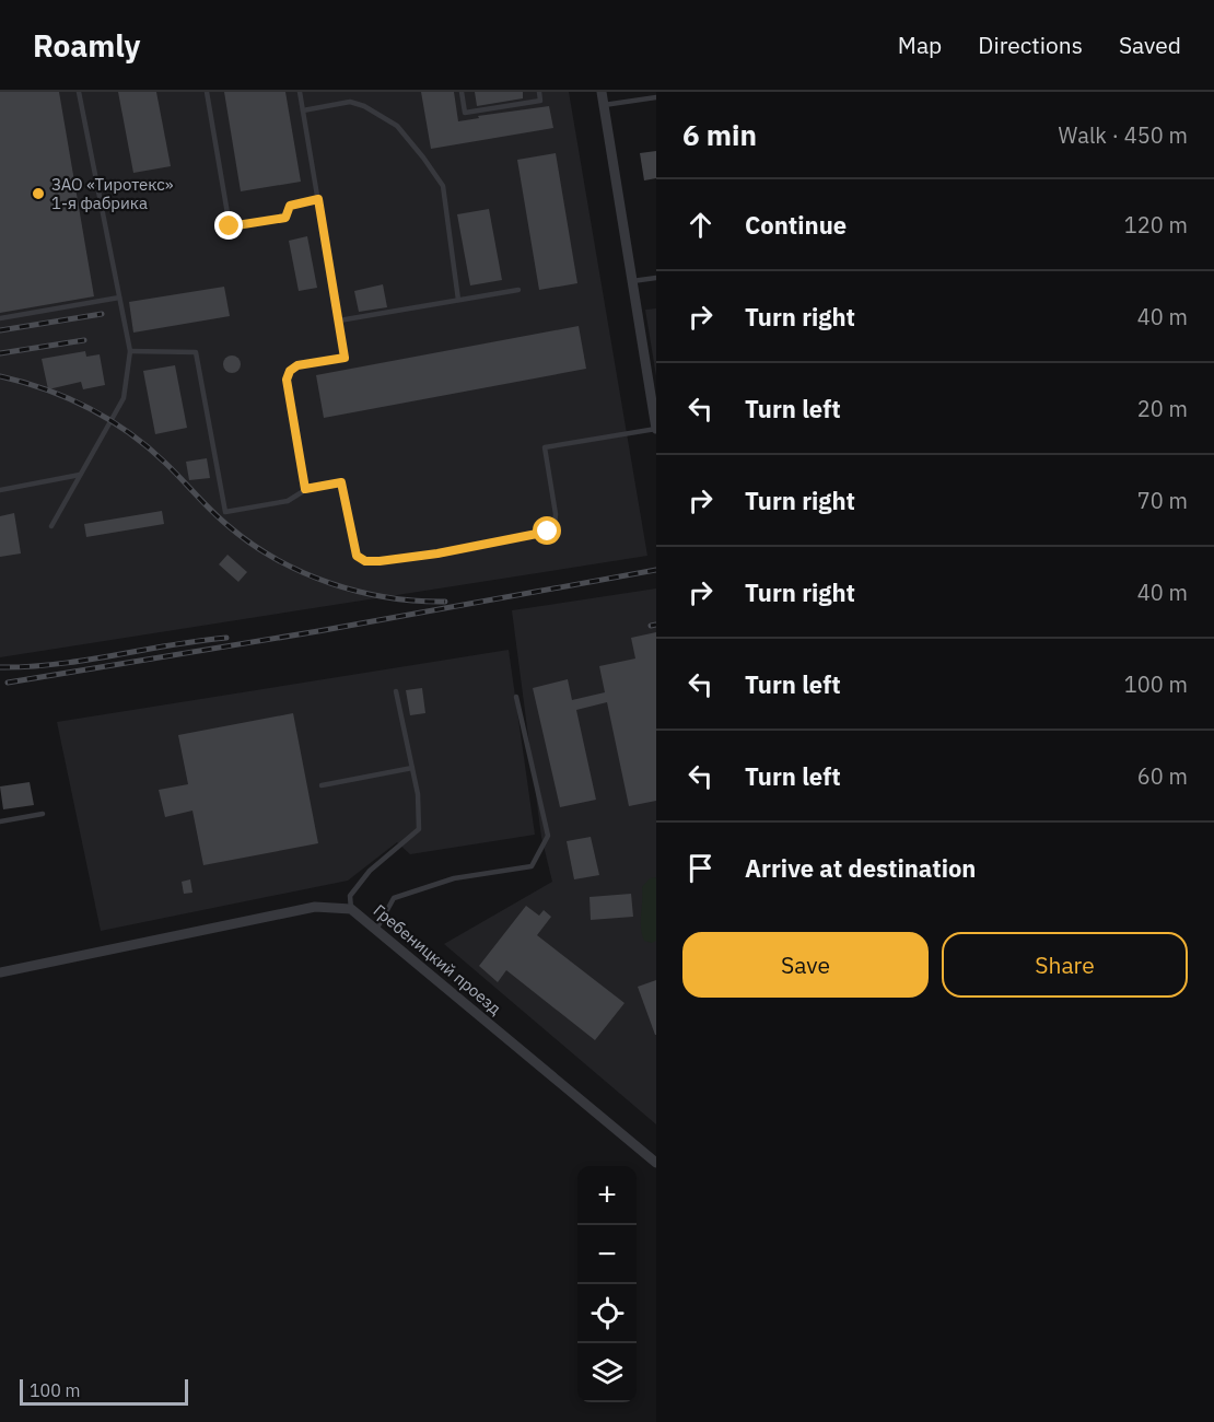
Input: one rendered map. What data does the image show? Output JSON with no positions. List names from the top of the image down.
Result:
{
  "streets": {
    "street": ["Гребеницкий проезд"]
  },
  "places": ["ЗАО «Тиротекс» 1-я фабрика"],
  "scale_bar": "100 m",
  "page": {
    "header": "Roamly",
    "nav": ["Map", "Directions", "Saved"],
    "heading": ["6 min", "Walk · 450 m"],
    "list": [
      ["Continue", "120 m"],
      ["Turn right", "40 m"],
      ["Turn left", "20 m"],
      ["Turn right", "70 m"],
      ["Turn right", "40 m"],
      ["Turn left", "100 m"],
      ["Turn left", "60 m"],
      "Arrive at destination"
    ],
    "buttons": ["Save", "Share"],
    "map_buttons": ["+", "−"],
    "scale": "100 m"
  }
}
